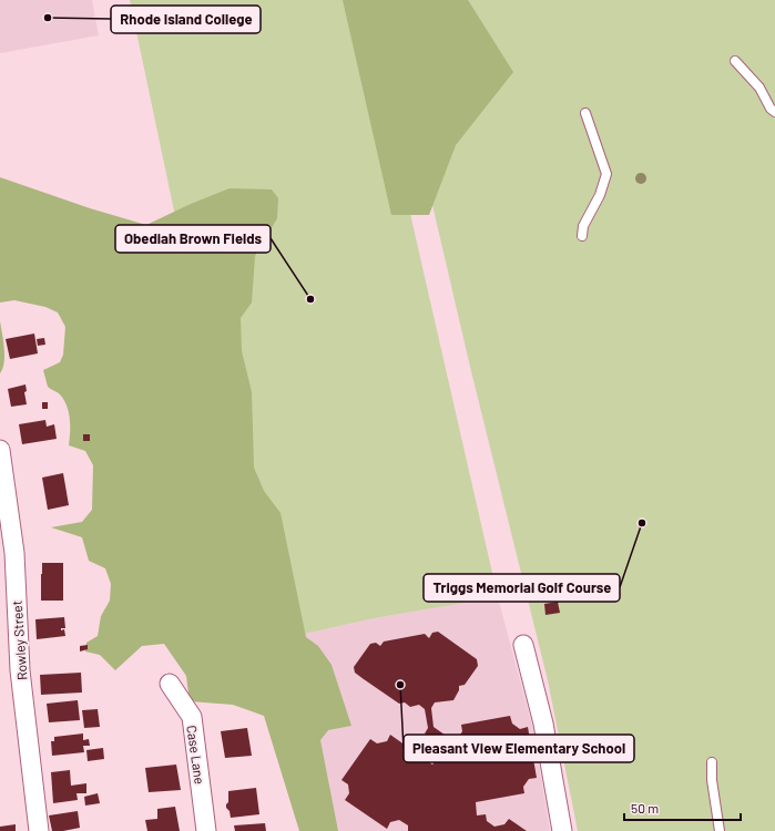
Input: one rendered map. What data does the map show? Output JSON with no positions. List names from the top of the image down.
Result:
{
  "streets": {
    "street": ["Rowley Street", "Case Lane"]
  },
  "places": [
    "Rhode Island College",
    "Obediah Brown Fields",
    "Triggs Memorial Golf Course",
    "Pleasant View Elementary School"
  ],
  "scale_bar": "50 m"
}
